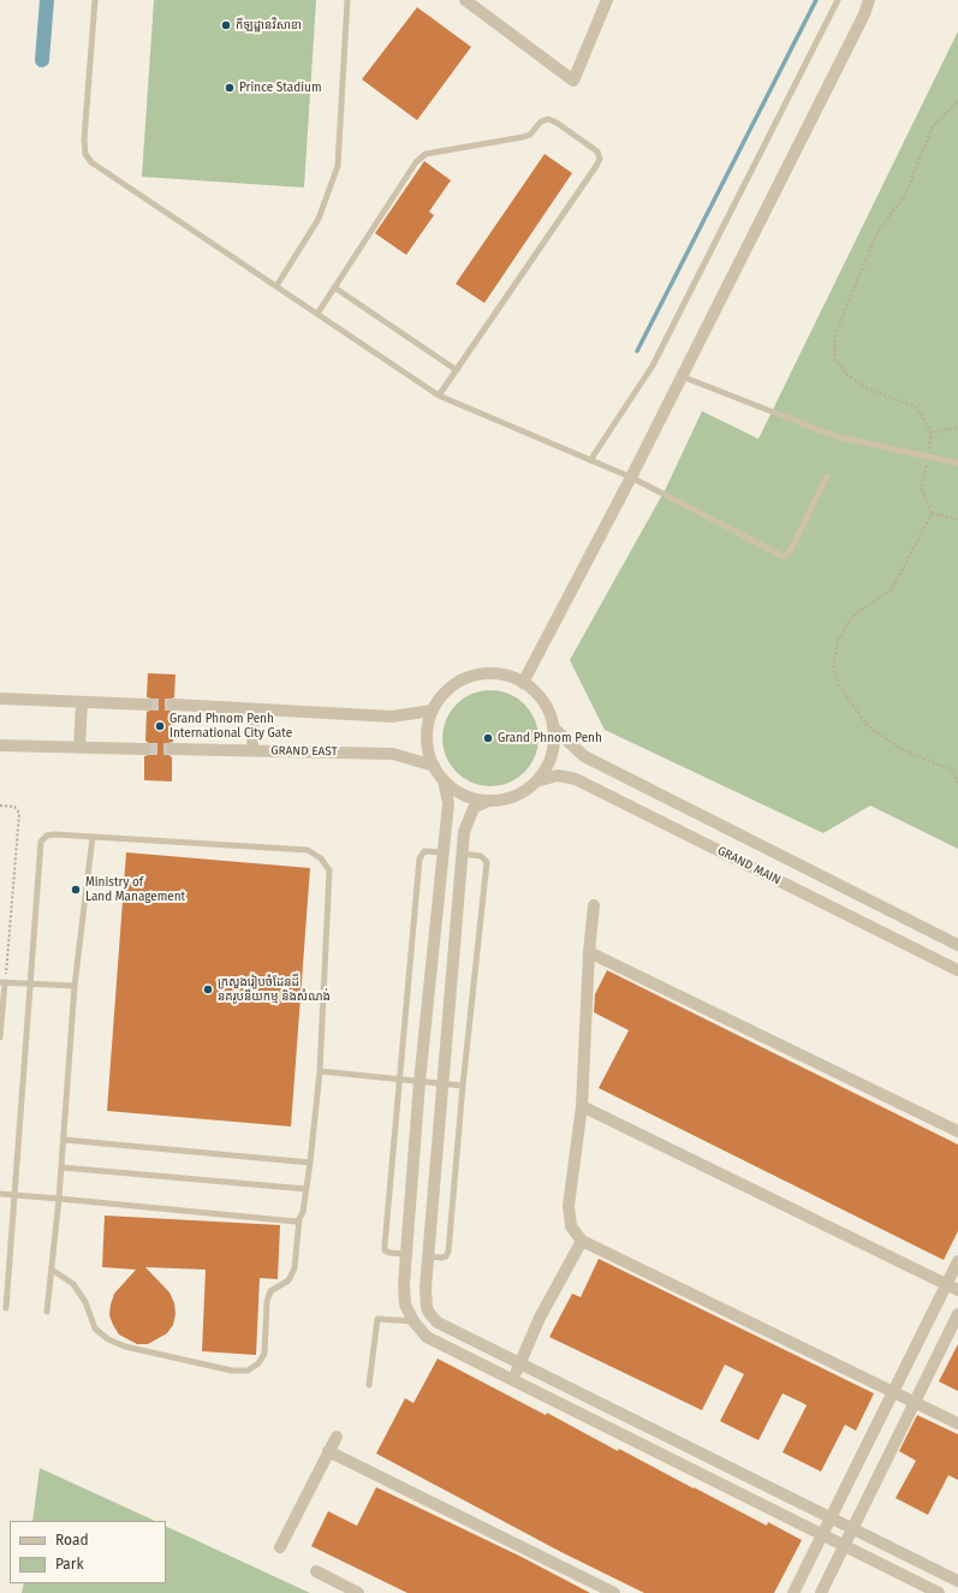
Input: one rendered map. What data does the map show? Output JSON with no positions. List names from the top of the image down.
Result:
{
  "streets": {
    "street": ["GRAND EAST", "GRAND MAIN"]
  },
  "crossings": [
    ["GRAND EAST", "GRAND MAIN"]
  ],
  "places": [
    "កីឡដ្ឋានវិសាខា",
    "Prince Stadium",
    "Grand Phnom Penh International City Gate",
    "Grand Phnom Penh",
    "Ministry of Land Management",
    "ក្រសួងរៀបចំដែនដី នគរូបនីយកម្ម និងសំណង់"
  ],
  "legend": ["Road", "Park"]
}
